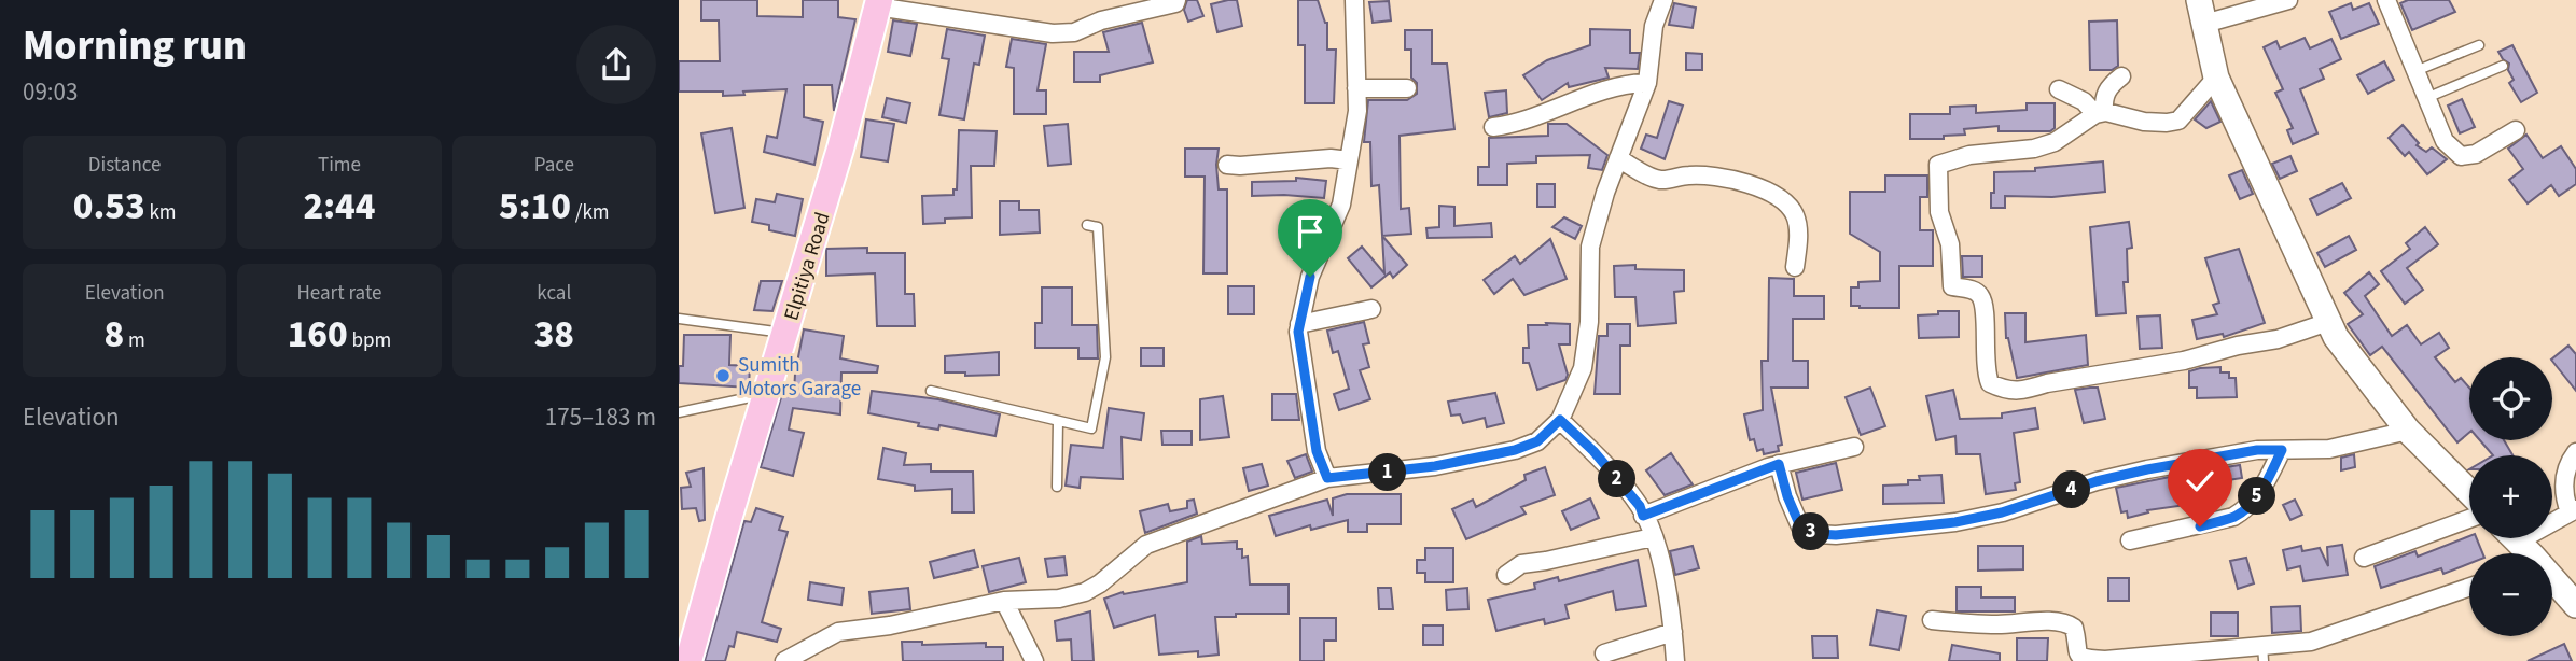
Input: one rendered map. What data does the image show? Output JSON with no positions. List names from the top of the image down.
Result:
{
  "streets": {
    "main road": ["Elpitiya Road"]
  },
  "places": ["Sumith Motors Garage"],
  "page": {
    "heading": ["Morning run", "09:03"],
    "stats": [
      ["Distance", "0.53 km"],
      ["Time", "2:44"],
      ["Pace", "5:10 /km"],
      ["Elevation", "8 m"],
      ["Heart rate", "160 bpm"],
      ["kcal", "38"]
    ],
    "map_buttons": ["+", "−"],
    "chart": ["Elevation", "175–183 m"],
    "pins": [
      "1",
      "2",
      "4",
      "5",
      "3"
    ]
  }
}
